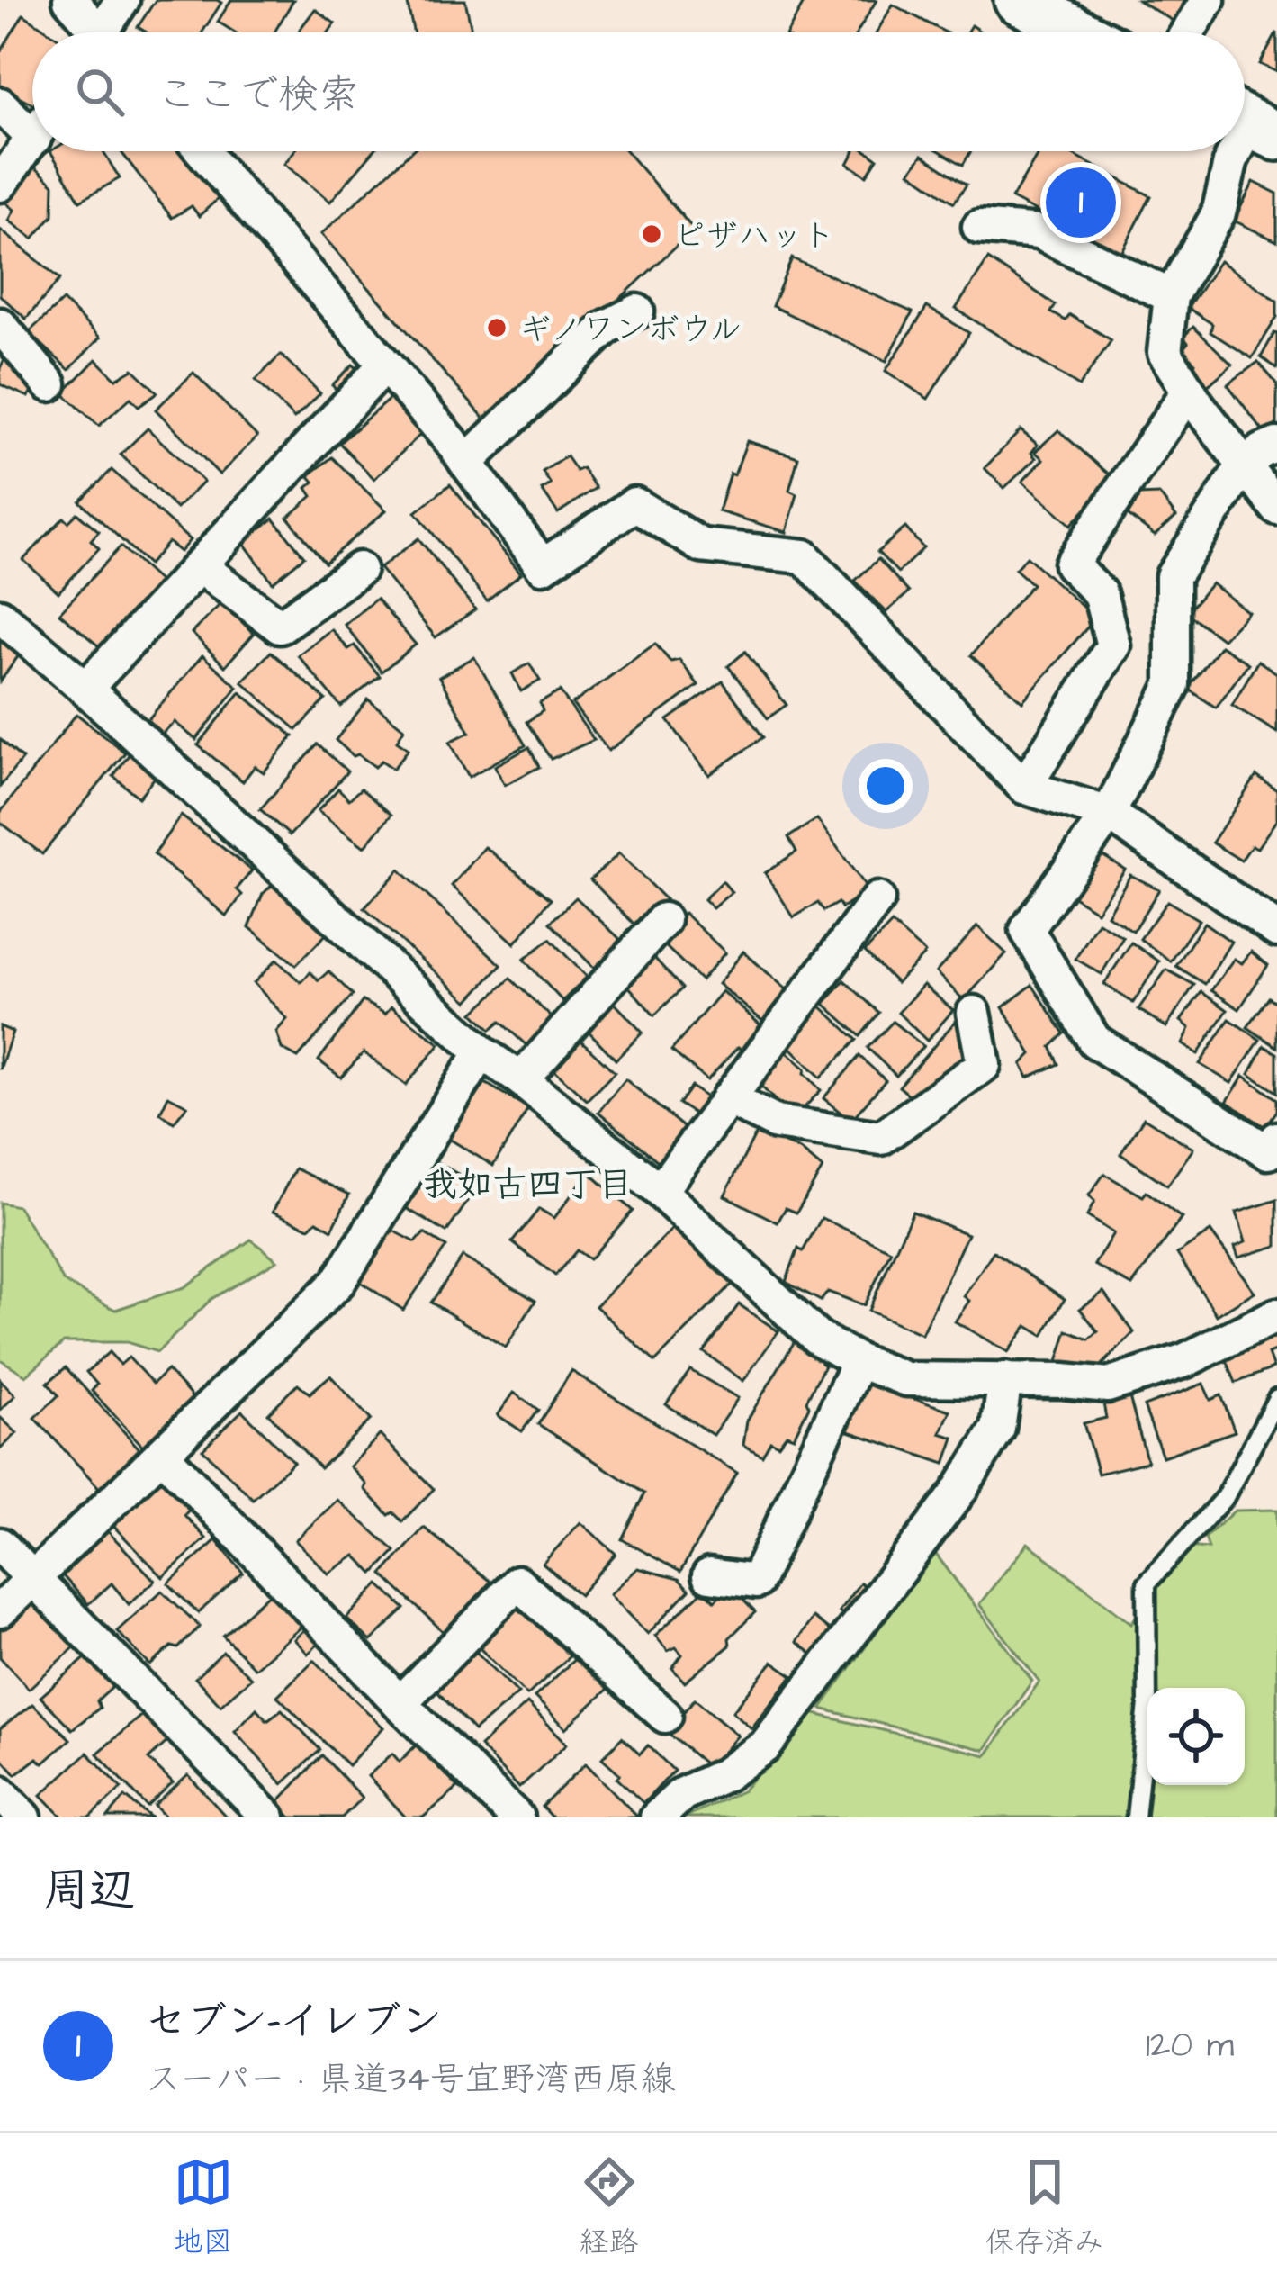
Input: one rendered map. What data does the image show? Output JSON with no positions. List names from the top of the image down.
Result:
{
  "districts": ["我如古四丁目"],
  "places": ["ピザハット", "ギノワンボウル"],
  "page": {
    "search": "ここで検索",
    "pins": "1",
    "heading": "周辺",
    "list": [
      {
        "mark": "1",
        "name": "セブン-イレブン",
        "note": "スーパー · 県道34号宜野湾西原線",
        "value": "120 m"
      }
    ],
    "nav": ["地図", "経路", "保存済み"]
  }
}
